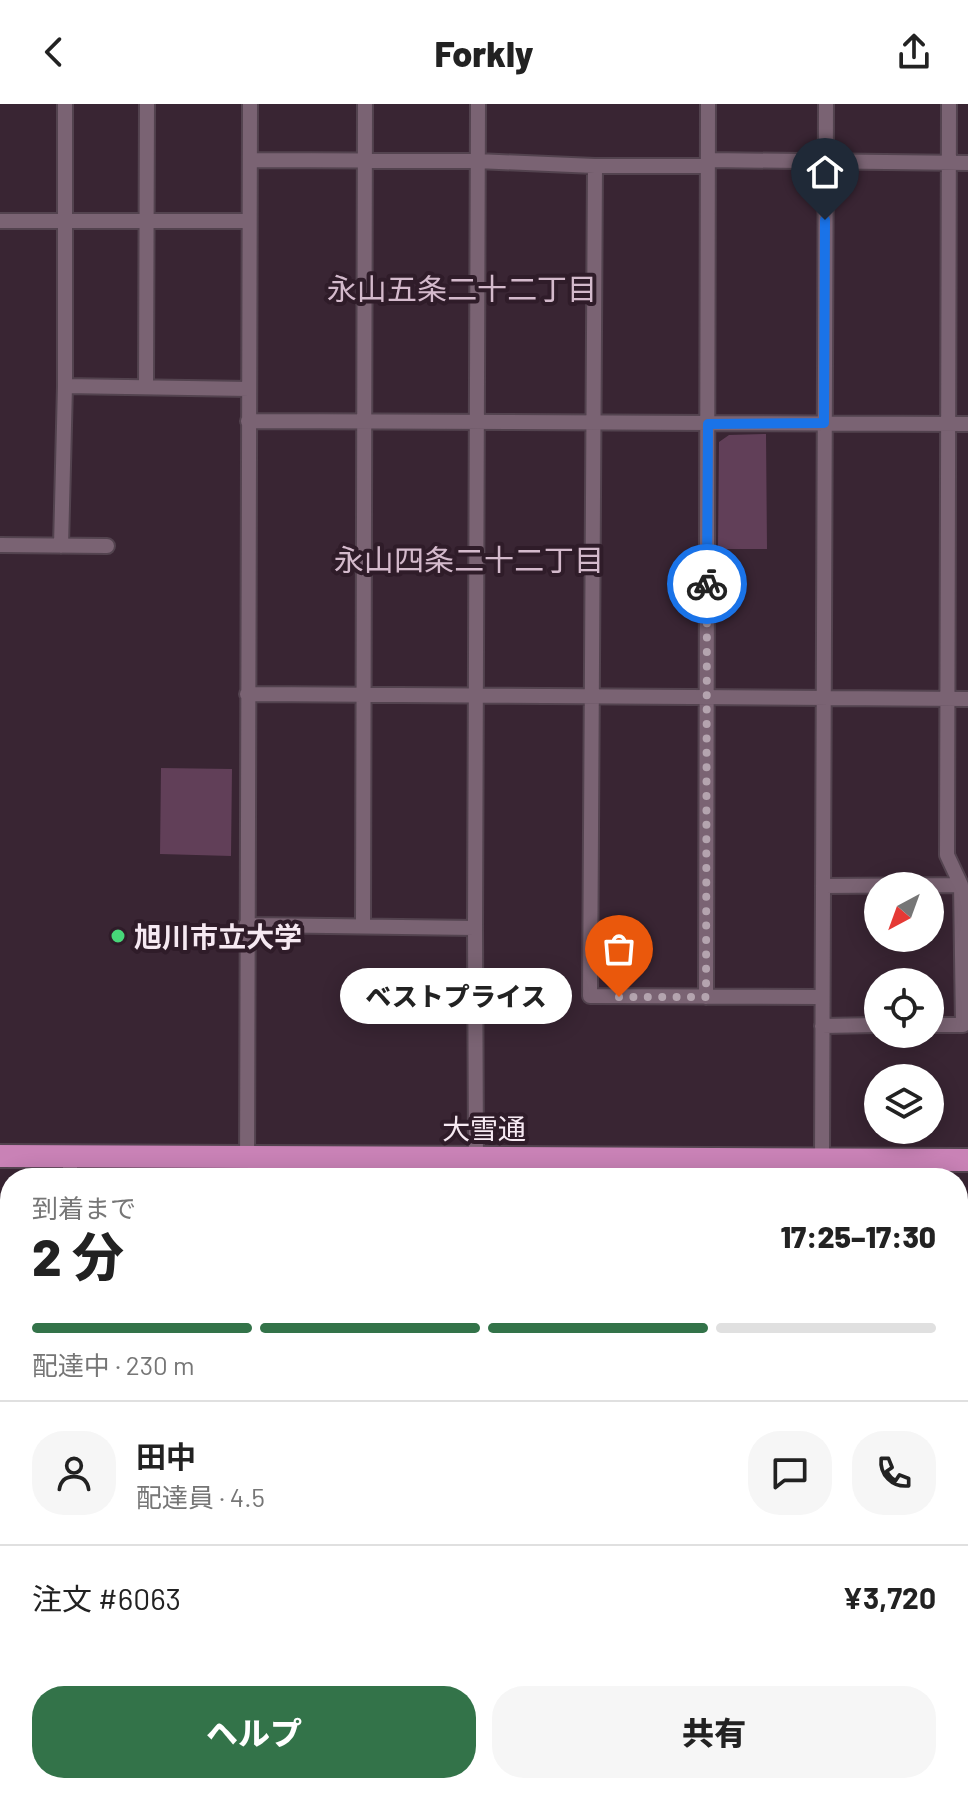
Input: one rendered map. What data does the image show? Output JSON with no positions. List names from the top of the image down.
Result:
{
  "streets": {
    "highway": ["大雪通"]
  },
  "districts": ["永山五条二十二丁目", "永山四条二十二丁目"],
  "places": ["旭川市立大学", "ベストプライス"],
  "north": "bottom left",
  "page": {
    "header": "Forkly",
    "bubble": "ベストプライス",
    "heading": ["2 分", "到着まで", "17:25–17:30"],
    "panel": [
      "田中",
      "配達員 · 4.5",
      "注文 #6063",
      "¥3,720"
    ],
    "bar": "配達中 · 230 m",
    "buttons": ["ヘルプ", "共有"]
  }
}
